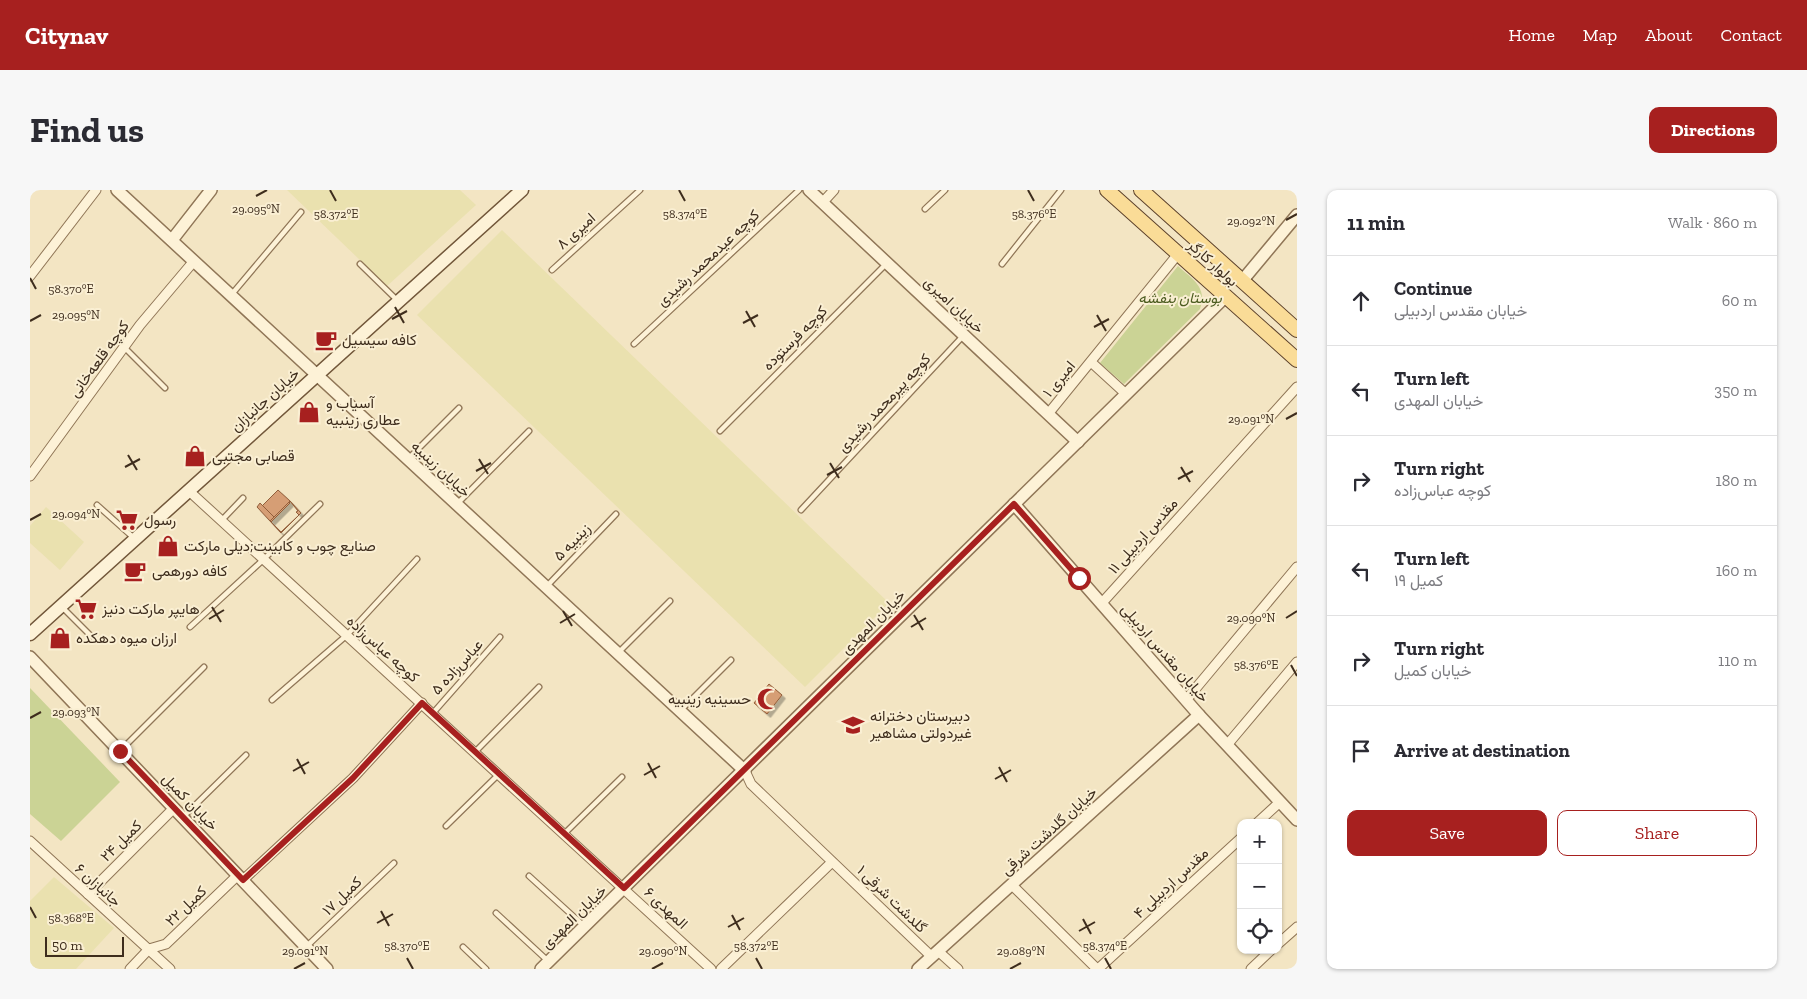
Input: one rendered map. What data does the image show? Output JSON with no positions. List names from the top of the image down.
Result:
{
  "streets": {
    "main road": ["بولوار کارگر", "خیابان جانبازان"],
    "street": [
      "خیابان امیری",
      "کوچه قلعه‌خانی",
      "امیری ۱",
      "خیابان زینبیه",
      "مقدس اردبیلی ۱۱",
      "خیابان المهدی",
      "کوچه عباس‌زاده",
      "خیابان مقدس اردبیلی",
      "خیابان کمیل",
      "خیابان گلدشت شرقی",
      "کمیل ۲۴",
      "مقدس اردبیلی ۴",
      "جانبازان ۶",
      "گلدشت شرقی ۱",
      "کمیل ۲۲",
      "المهدی ۶"
    ],
    "lane": [
      "امیری ۸",
      "کوچه عیدمحمد رشیدی",
      "کوچه فرستوده",
      "کوچه پیرمحمد رشیدی",
      "زینبیه ۵",
      "عباس‌زاده ۵",
      "کمیل ۱۷"
    ]
  },
  "crossings": [
    ["بولوار کارگر", "امیری ۱"],
    ["بولوار کارگر", "خیابان المهدی"],
    ["خیابان امیری", "کوچه فرستوده"],
    ["خیابان امیری", "امیری ۱"],
    ["خیابان امیری", "کوچه پیرمحمد رشیدی"],
    ["خیابان امیری", "خیابان المهدی"],
    ["کوچه قلعه‌خانی", "خیابان زینبیه"],
    ["خیابان جانبازان", "خیابان زینبیه"],
    ["خیابان جانبازان", "کوچه عباس‌زاده"],
    ["خیابان زینبیه", "زینبیه ۵"],
    ["خیابان زینبیه", "خیابان المهدی"],
    ["خیابان زینبیه", "گلدشت شرقی ۱"],
    ["مقدس اردبیلی ۱۱", "خیابان مقدس اردبیلی"],
    ["خیابان المهدی", "کوچه عباس‌زاده"],
    ["خیابان المهدی", "خیابان مقدس اردبیلی"],
    ["خیابان المهدی", "گلدشت شرقی ۱"],
    ["خیابان المهدی", "المهدی ۶"],
    ["کوچه عباس‌زاده", "عباس‌زاده ۵"],
    ["کوچه عباس‌زاده", "کمیل ۲۲"],
    ["کوچه عباس‌زاده", "المهدی ۶"],
    ["خیابان مقدس اردبیلی", "خیابان گلدشت شرقی"],
    ["خیابان کمیل", "کمیل ۲۴"],
    ["خیابان کمیل", "کمیل ۱۷"],
    ["خیابان کمیل", "کمیل ۲۲"],
    ["خیابان گلدشت شرقی", "گلدشت شرقی ۱"],
    ["کمیل ۲۴", "جانبازان ۶"],
    ["جانبازان ۶", "کمیل ۲۲"]
  ],
  "parks": ["بوستان بنفشه"],
  "places": {
    "cafe": ["کافه سیسیل", "کافه دورهمی"],
    "shop": [
      "آسیاب و عطاری زینبیه",
      "قصابی مجتبی",
      "صنایع چوب و کابینت;دیلی مارکت",
      "ارزان میوه دهکده"
    ],
    "supermarket": ["رسول", "هایپر مارکت دنیز"],
    "mosque": ["حسینیه زینبیه"],
    "school or university": ["دبیرستان دخترانه غیردولتی مشاهیر"]
  },
  "scale_bar": "50 m",
  "page": {
    "header": "Citynav",
    "nav": [
      "Home",
      "Map",
      "About",
      "Contact"
    ],
    "buttons": [
      "Directions",
      ["Save", "Share"]
    ],
    "title": "Find us",
    "heading": ["11 min", "Walk · 860 m"],
    "list": [
      ["Continue", "خیابان مقدس اردبیلی", "60 m"],
      ["Turn left", "خیابان المهدی", "350 m"],
      ["Turn right", "کوچه عباس‌زاده", "180 m"],
      ["Turn left", "کمیل ۱۹", "160 m"],
      ["Turn right", "خیابان کمیل", "110 m"],
      "Arrive at destination"
    ],
    "map_buttons": ["+", "−"],
    "scale": "50 m"
  },
  "coordinates": [
    "29.095°N",
    "58.372°E",
    "58.374°E",
    "58.376°E",
    "29.092°N",
    "58.370°E",
    "29.091°N",
    "29.094°N",
    "29.090°N",
    "29.093°N",
    "58.368°E",
    "29.089°N"
  ]
}
